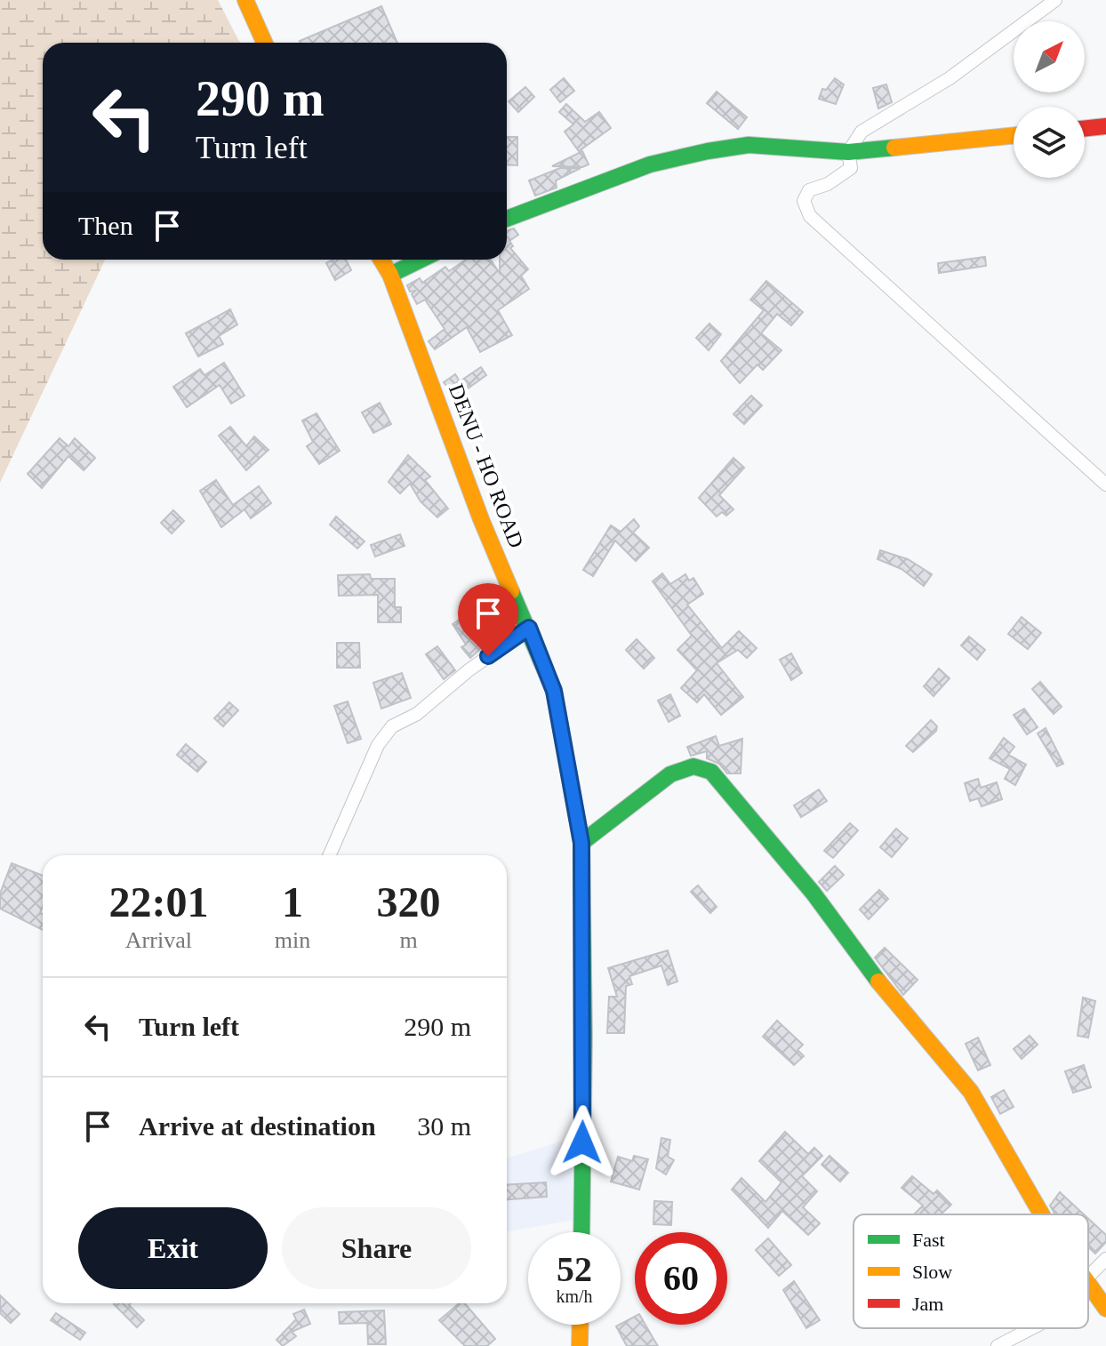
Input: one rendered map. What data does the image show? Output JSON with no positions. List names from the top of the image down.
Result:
{
  "streets": {
    "main road": ["DENU - HO ROAD"]
  },
  "legend": ["Fast", "Slow", "Jam"],
  "north": "top right",
  "page": {
    "turn": ["290 m", "Turn left"],
    "then": "Then",
    "eta": [
      "22:01",
      "Arrival",
      "1",
      "min",
      "320",
      "m"
    ],
    "list": [
      {
        "name": "Turn left",
        "value": "290 m"
      },
      {
        "name": "Arrive at destination",
        "value": "30 m"
      }
    ],
    "buttons": ["Exit", "Share"],
    "speed": "52 km/h",
    "limit": "60"
  }
}
